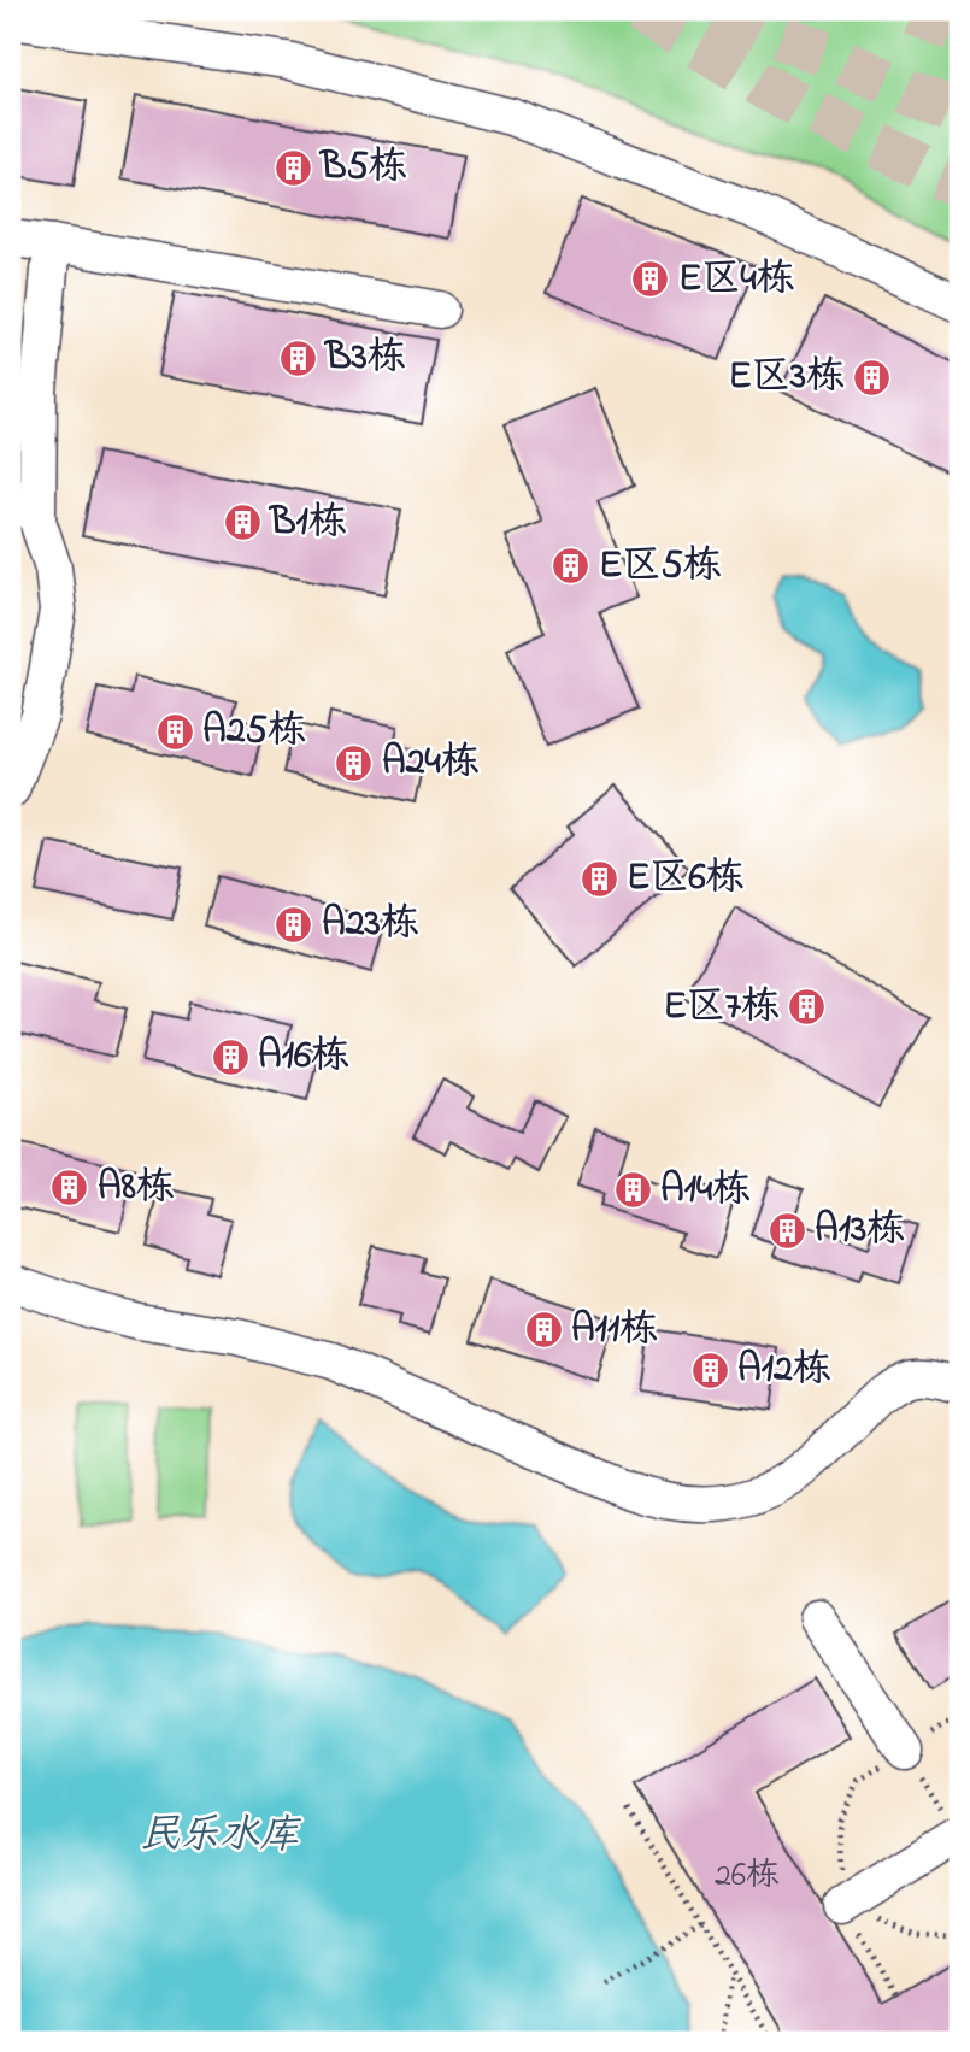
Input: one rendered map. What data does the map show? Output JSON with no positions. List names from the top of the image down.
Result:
{
  "water": ["民乐水库"],
  "places": {
    "building": [
      "B5栋",
      "E区4栋",
      "B3栋",
      "E区3栋",
      "B1栋",
      "E区5栋",
      "A25栋",
      "A24栋",
      "E区6栋",
      "A23栋",
      "E区7栋",
      "A16栋",
      "A8栋",
      "A14栋",
      "A13栋",
      "A11栋",
      "A12栋"
    ]
  },
  "house_numbers": ["26栋"]
}
